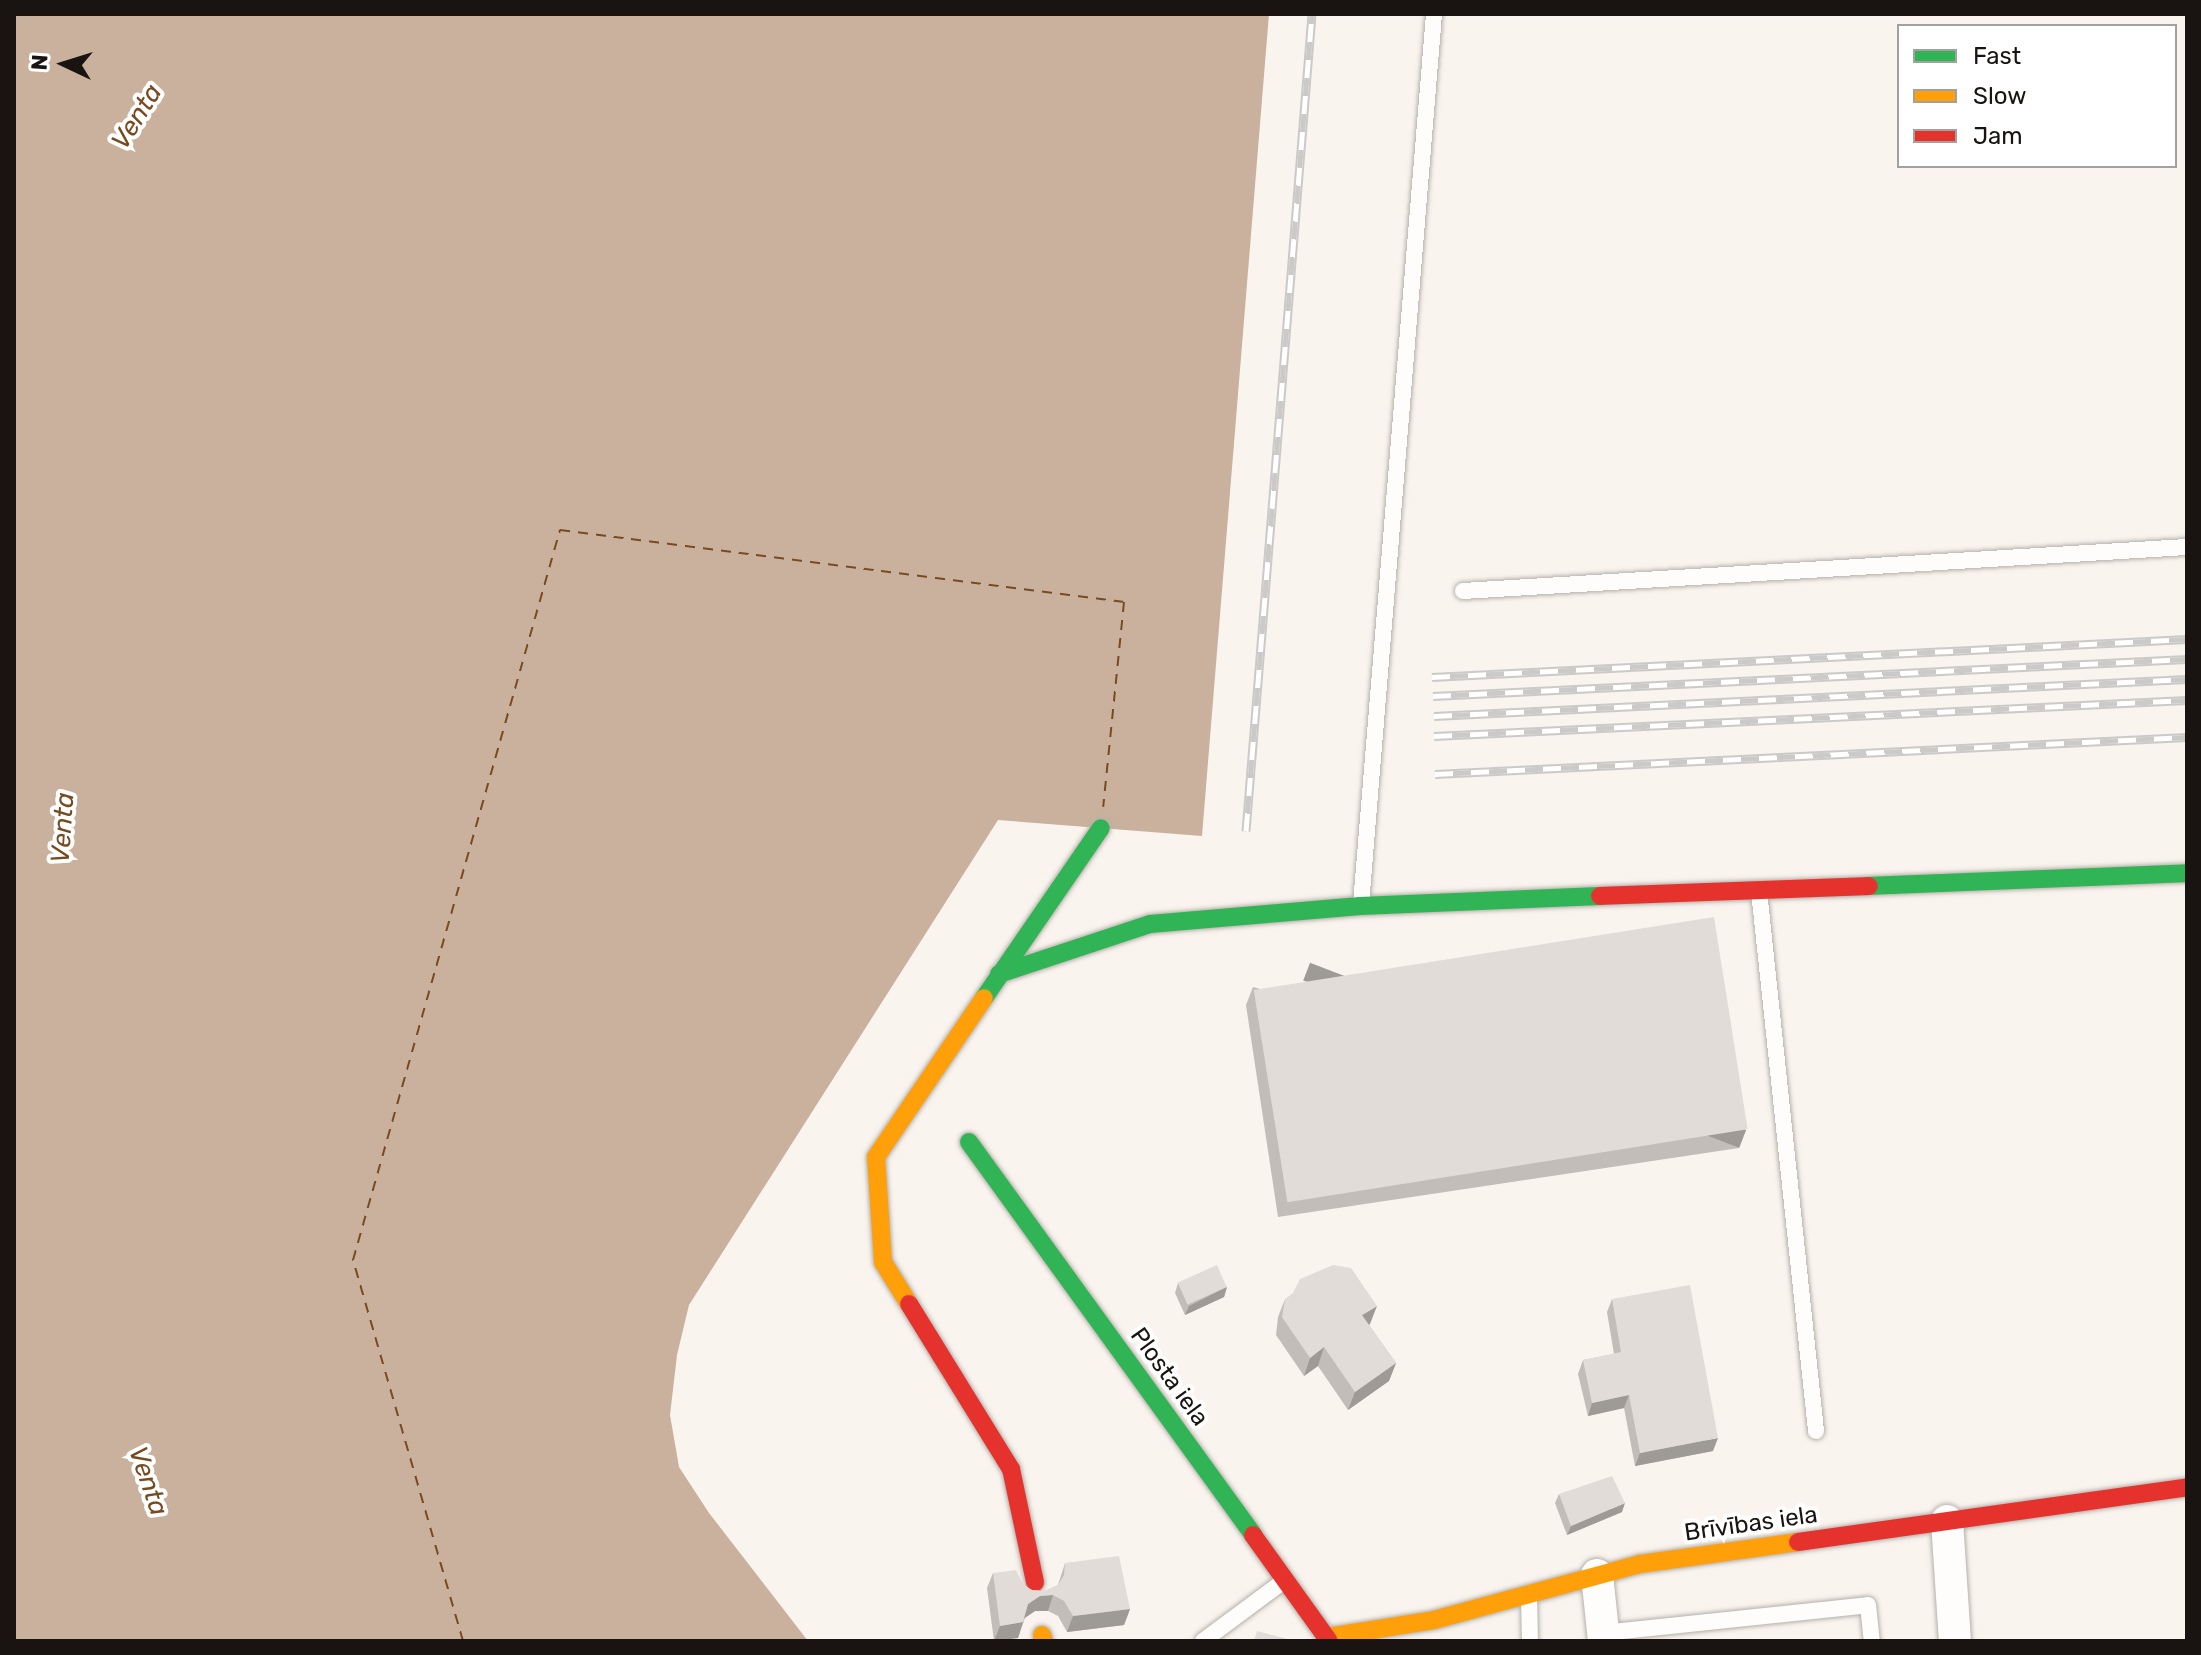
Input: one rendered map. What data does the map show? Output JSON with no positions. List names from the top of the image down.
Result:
{
  "streets": {
    "street": ["Plosta iela", "Brīvības iela"]
  },
  "crossings": [
    ["Plosta iela", "Brīvības iela"]
  ],
  "water": ["Venta"],
  "legend": ["Fast", "Slow", "Jam"],
  "north": "left"
}
